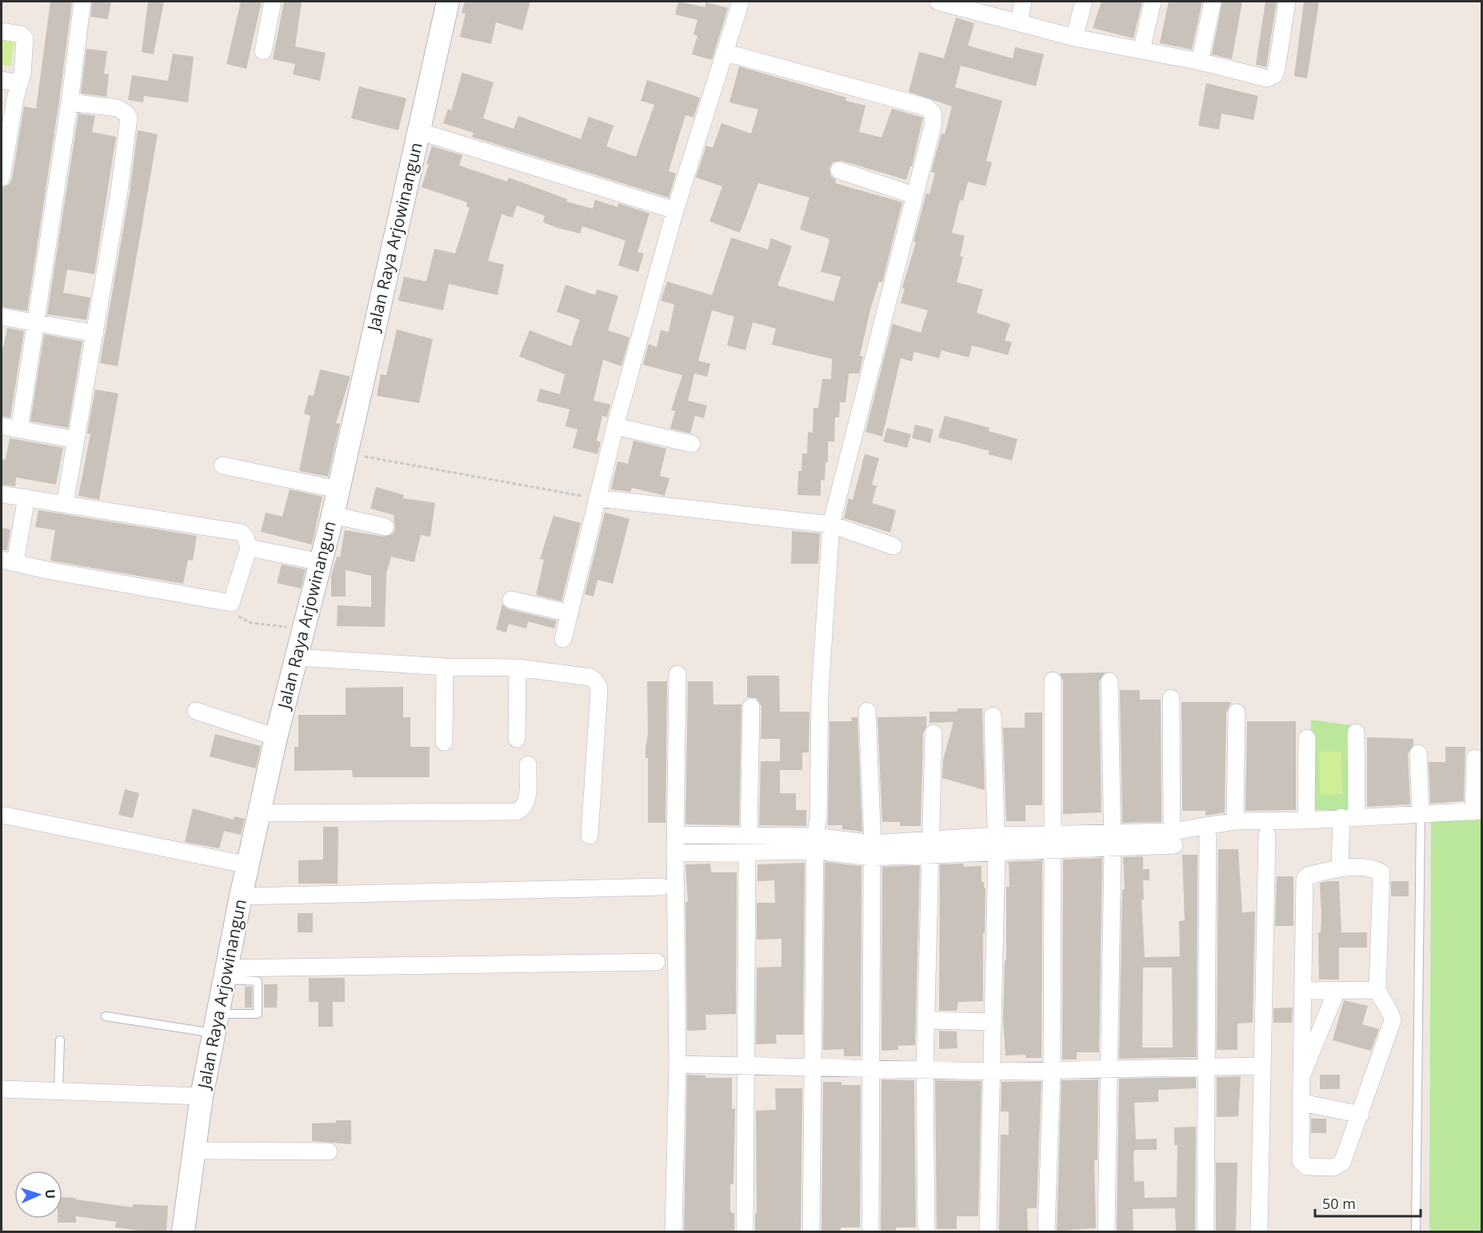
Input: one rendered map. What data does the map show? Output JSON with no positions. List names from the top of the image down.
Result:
{
  "streets": {
    "main road": ["Jalan Raya Arjowinangun"]
  },
  "scale_bar": "50 m",
  "north": "right"
}
